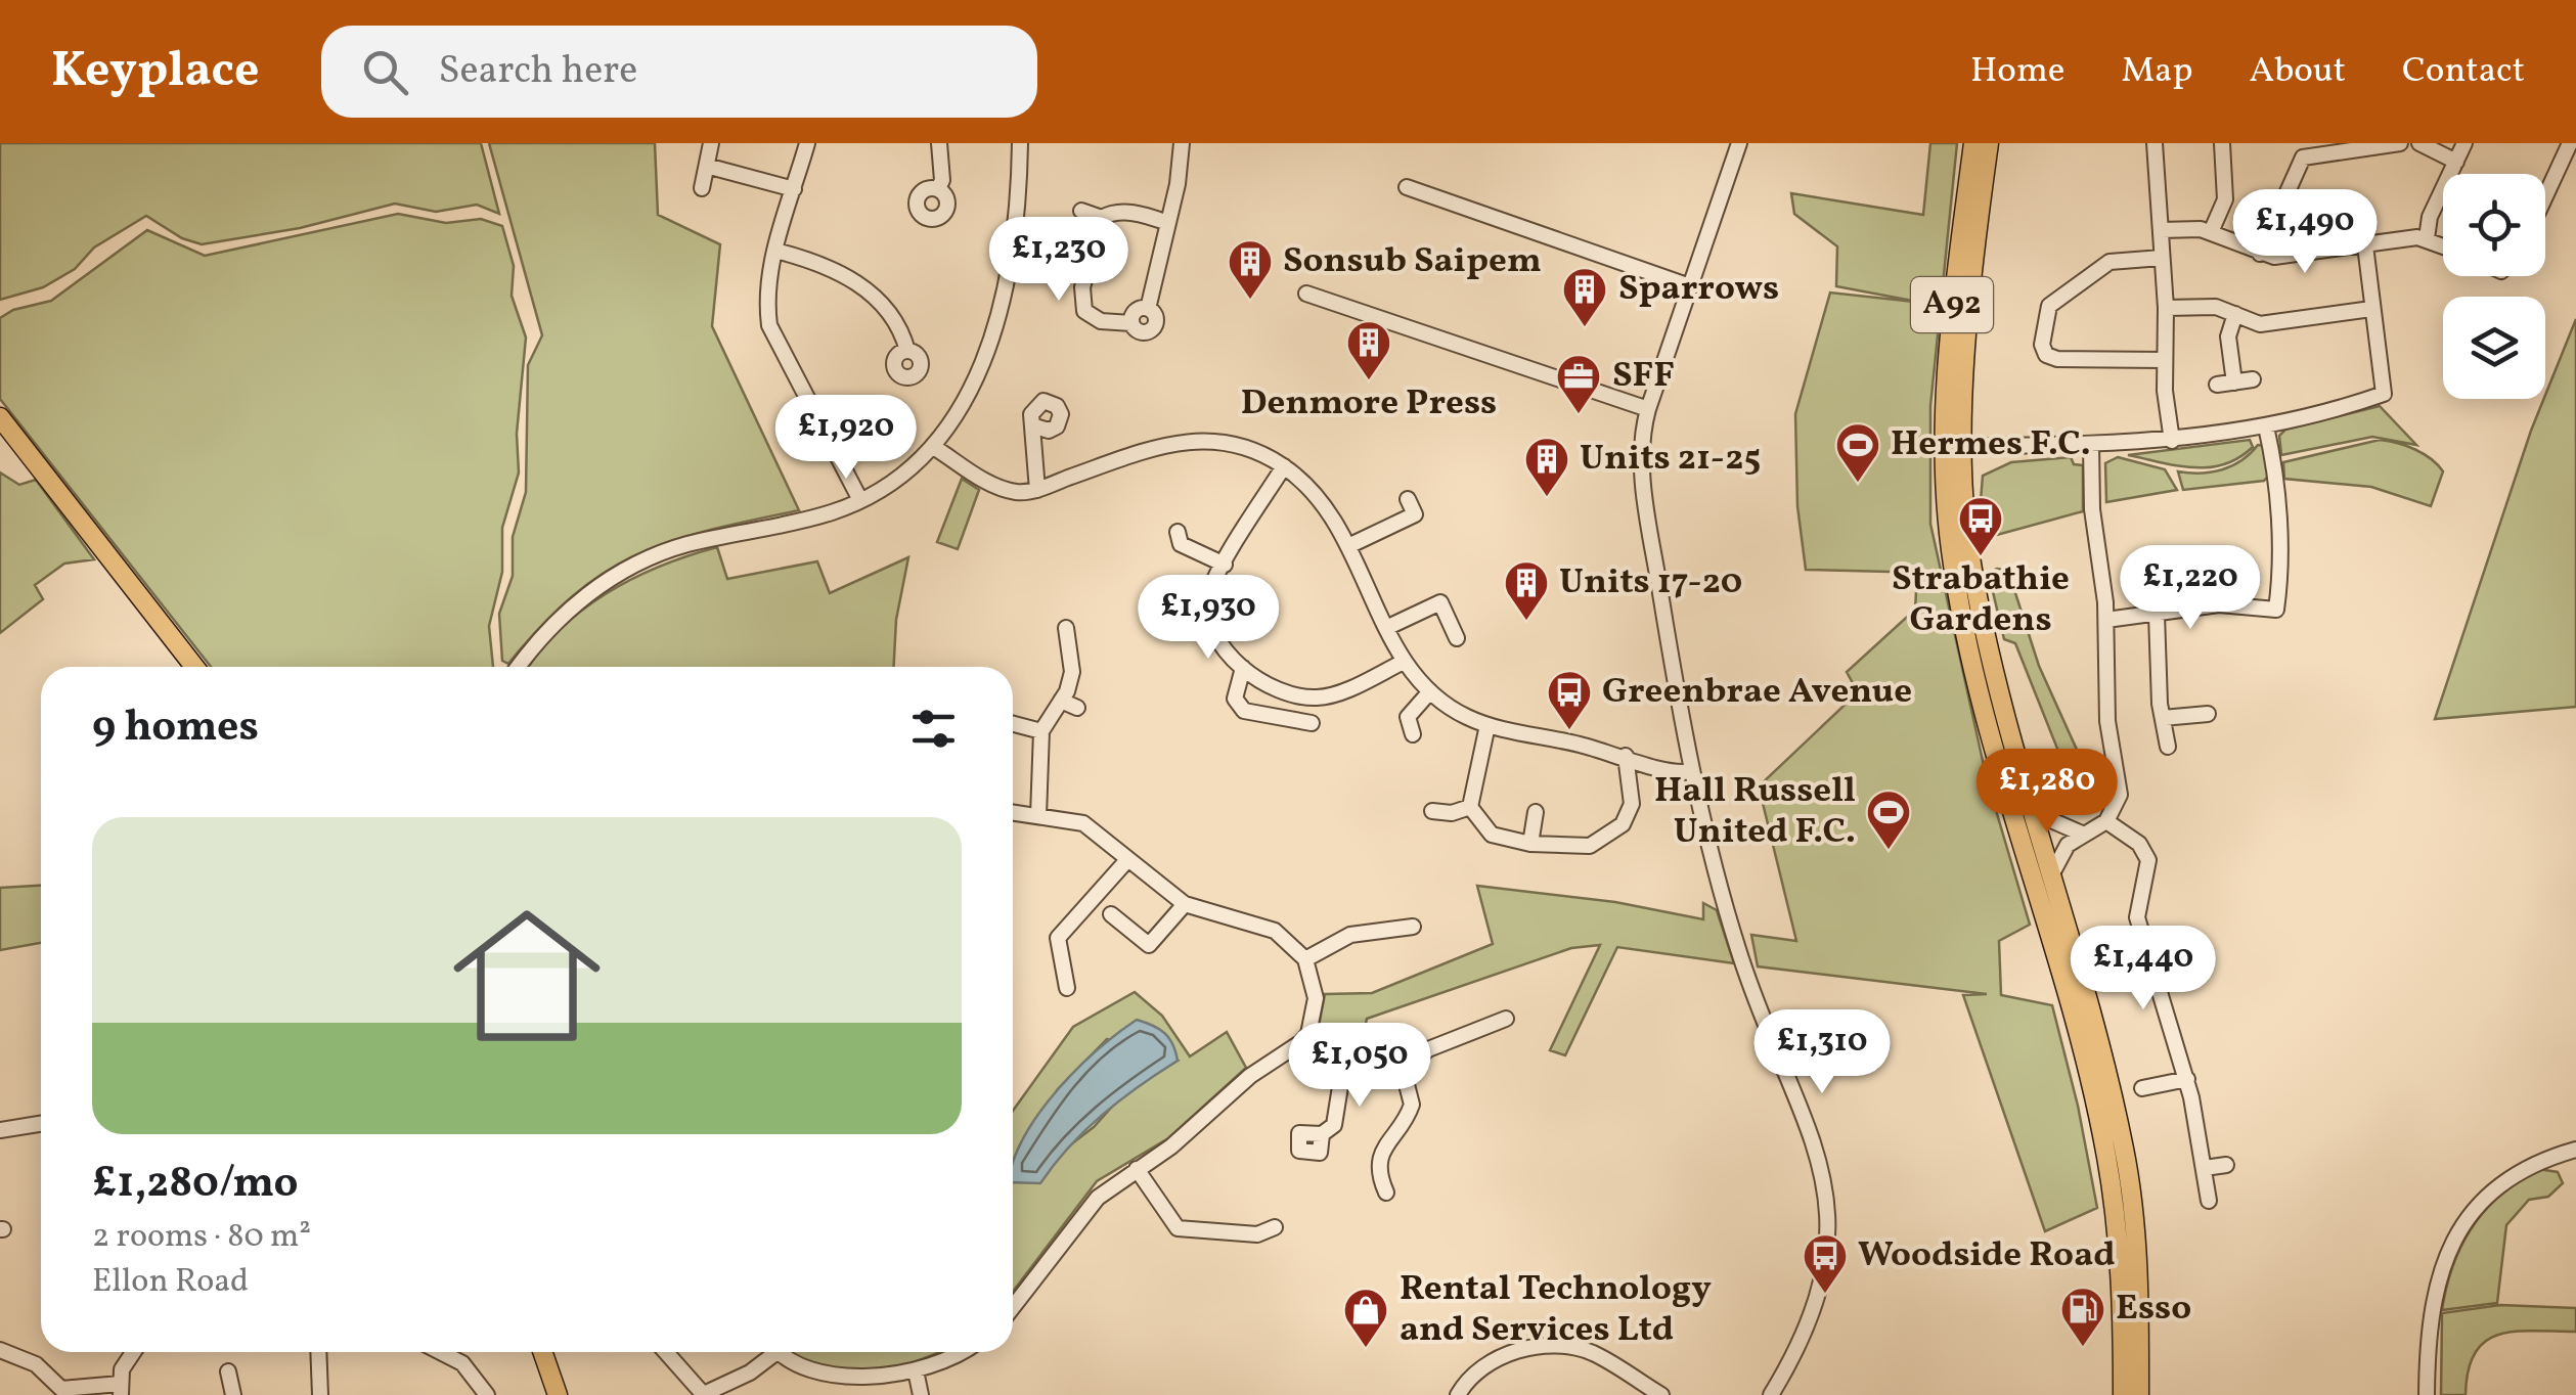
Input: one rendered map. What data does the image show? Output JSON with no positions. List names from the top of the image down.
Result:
{
  "streets": {
    "main road": ["A92"]
  },
  "places": {
    "building": [
      "Sonsub Saipem",
      "Sparrows",
      "Denmore Press",
      "Units 21-25",
      "Units 17-20"
    ],
    "office": ["SFF"],
    "sports": ["Hermes F.C.", "Hall Russell United F.C."],
    "bus stop": ["Strabathie Gardens", "Greenbrae Avenue", "Woodside Road"],
    "fuel station": ["Esso"],
    "shop": ["Rental Technology and Services Ltd"]
  },
  "page": {
    "header": "Keyplace",
    "search": "Search here",
    "nav": [
      "Home",
      "Map",
      "About",
      "Contact"
    ],
    "price": [
      "£1,490",
      "£1,230",
      "£1,920",
      "£1,220",
      "£1,930",
      "£1,280",
      "£1,440",
      "£1,310",
      "£1,050"
    ],
    "heading": "9 homes",
    "list": [
      {
        "name": "£1,280/mo",
        "note": "2 rooms · 80 m² · Ellon Road"
      }
    ]
  }
}
